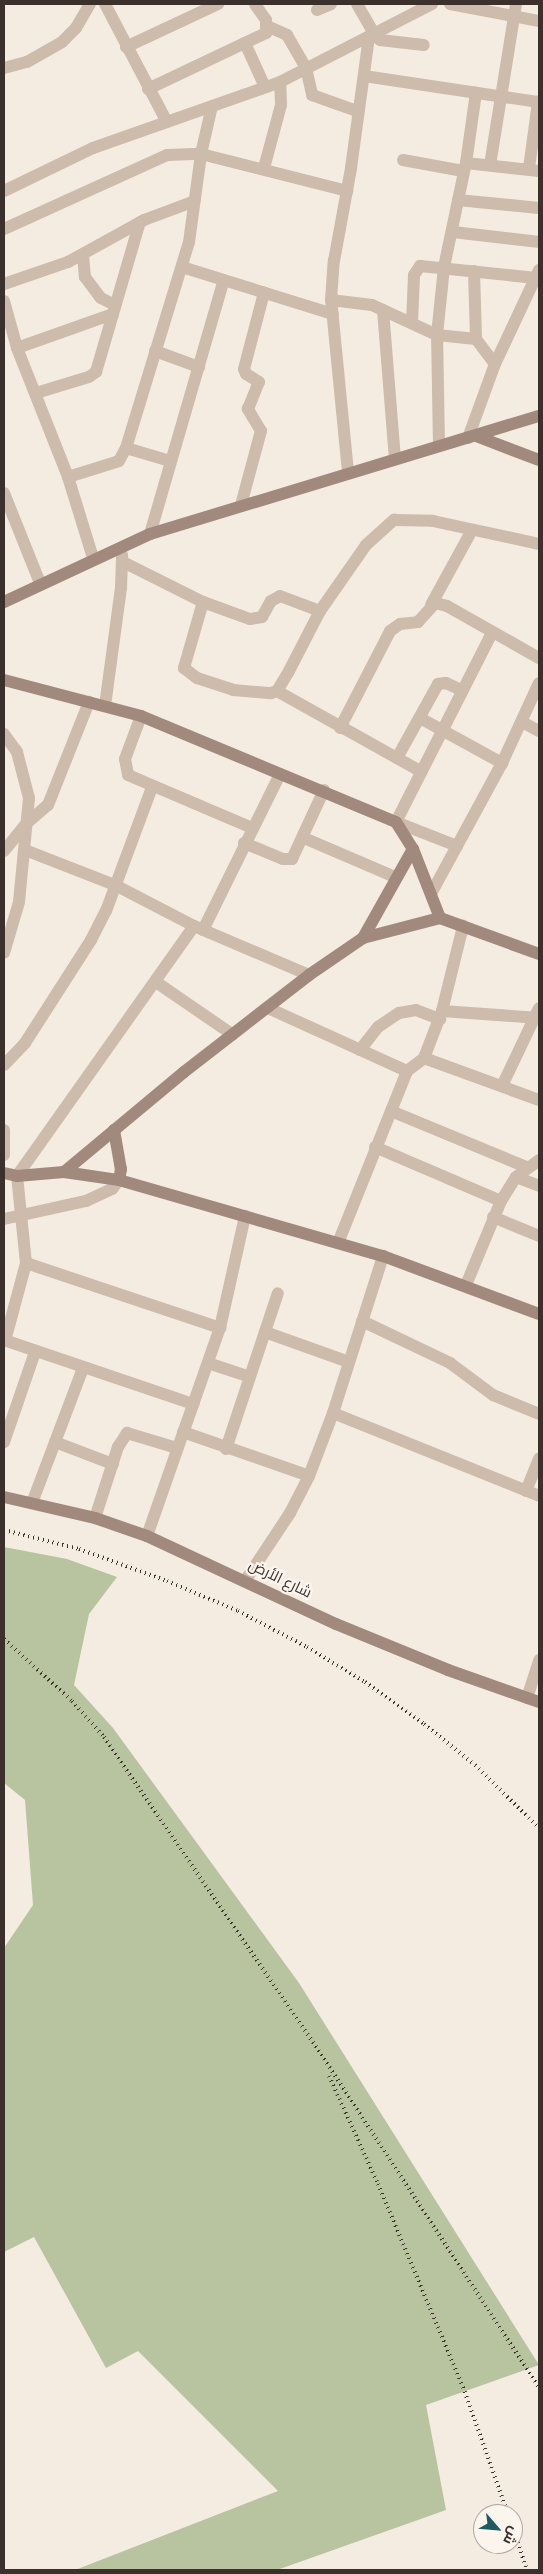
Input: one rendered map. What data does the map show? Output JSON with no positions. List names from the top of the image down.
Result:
{
  "streets": {
    "street": ["شارع الأرض"]
  },
  "north": "bottom right"
}
